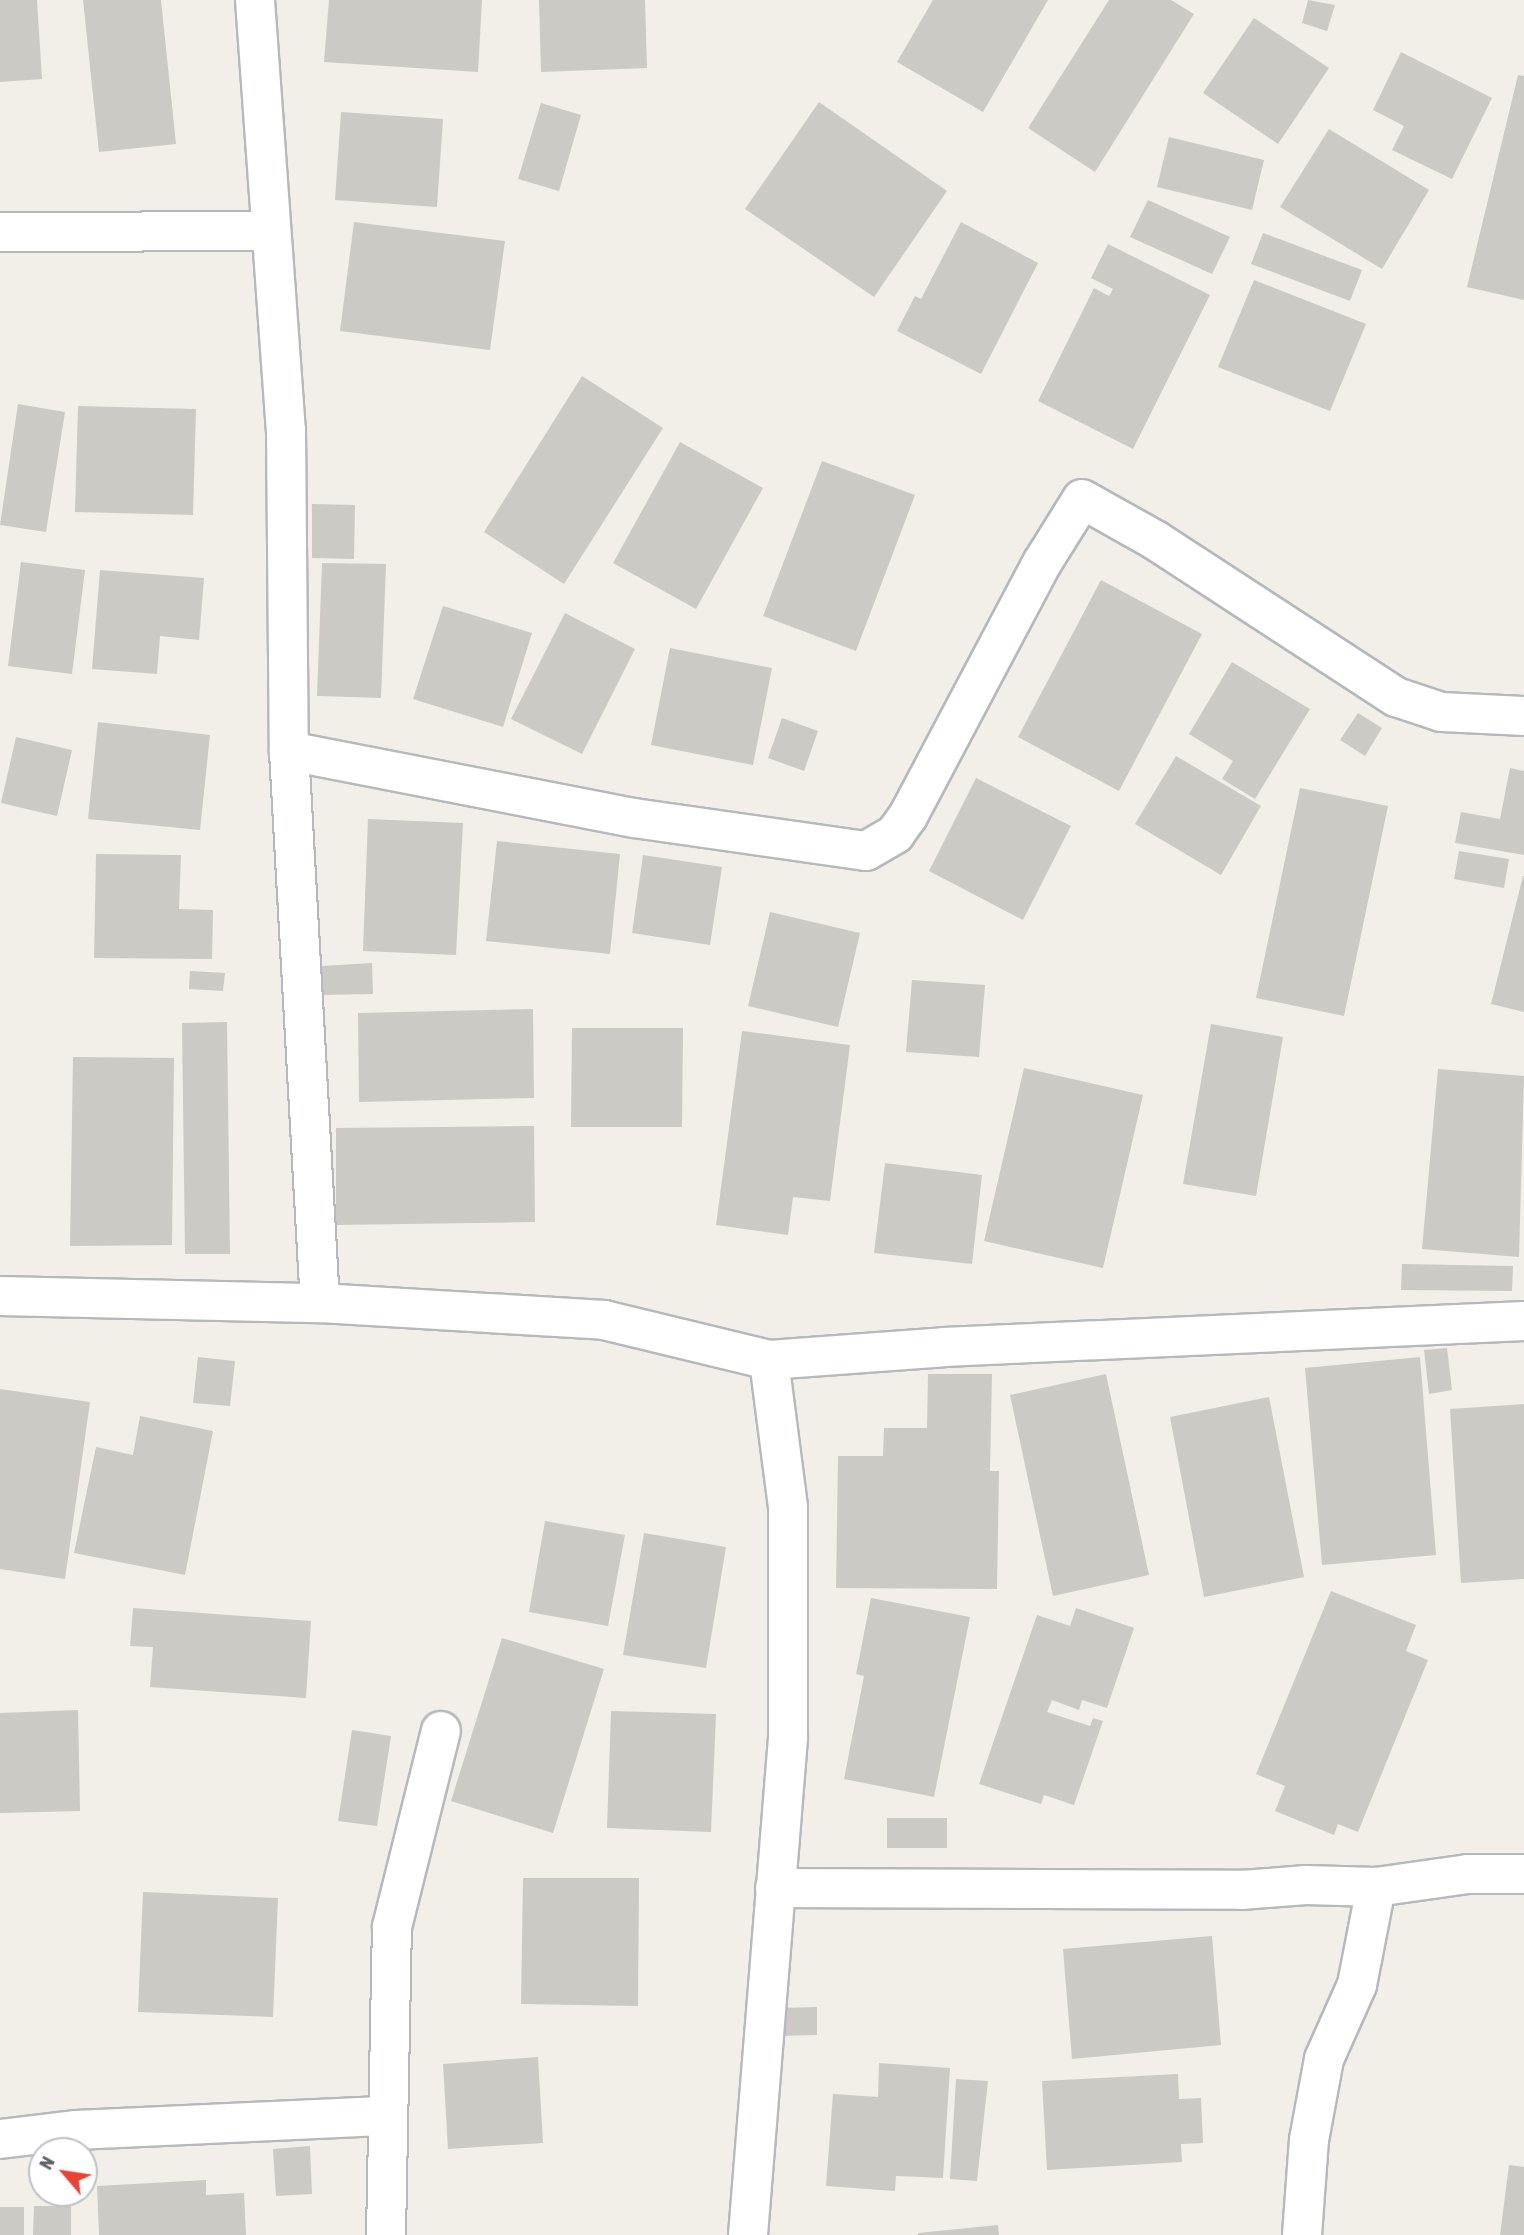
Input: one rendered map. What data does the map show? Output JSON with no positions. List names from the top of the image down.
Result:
{
  "north": "top left"
}
